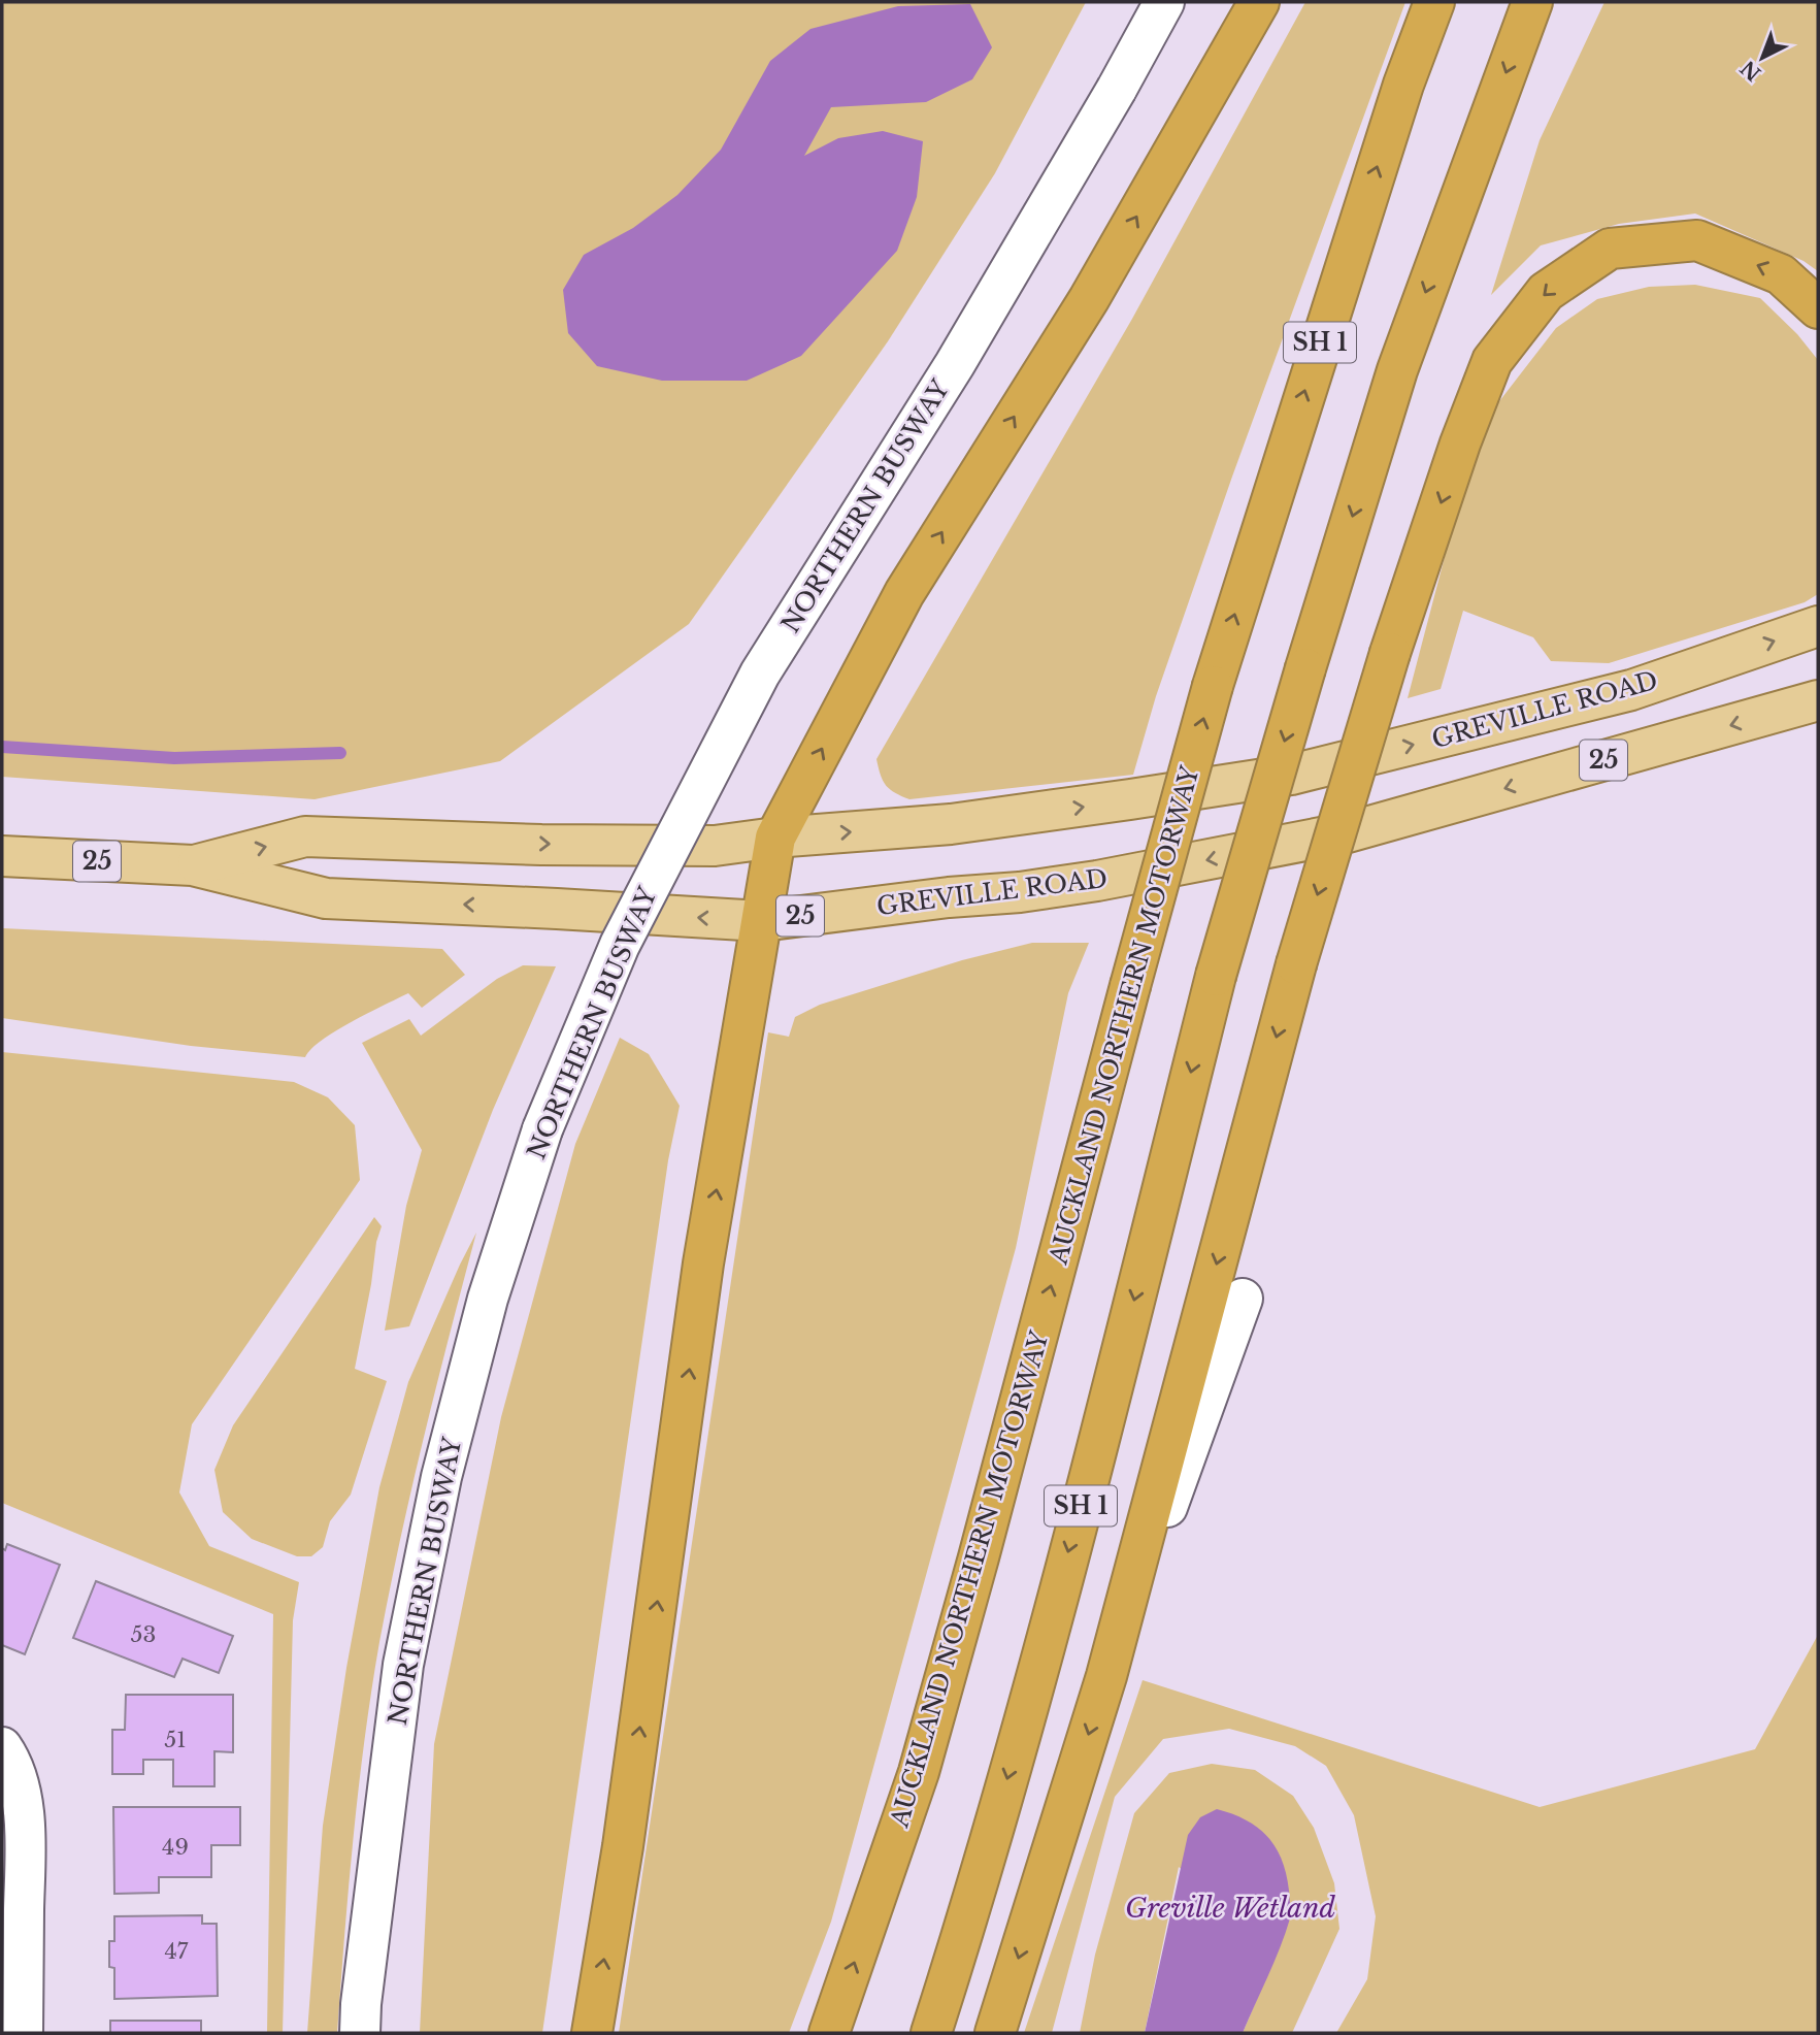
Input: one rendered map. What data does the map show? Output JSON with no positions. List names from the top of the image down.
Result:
{
  "streets": {
    "highway": ["SH 1", "AUCKLAND NORTHERN MOTORWAY"],
    "main road": ["GREVILLE ROAD", "25"],
    "street": ["NORTHERN BUSWAY"]
  },
  "water": ["Greville Wetland"],
  "house_numbers": [
    "53",
    "51",
    "49",
    "47"
  ],
  "north": "bottom left"
}
